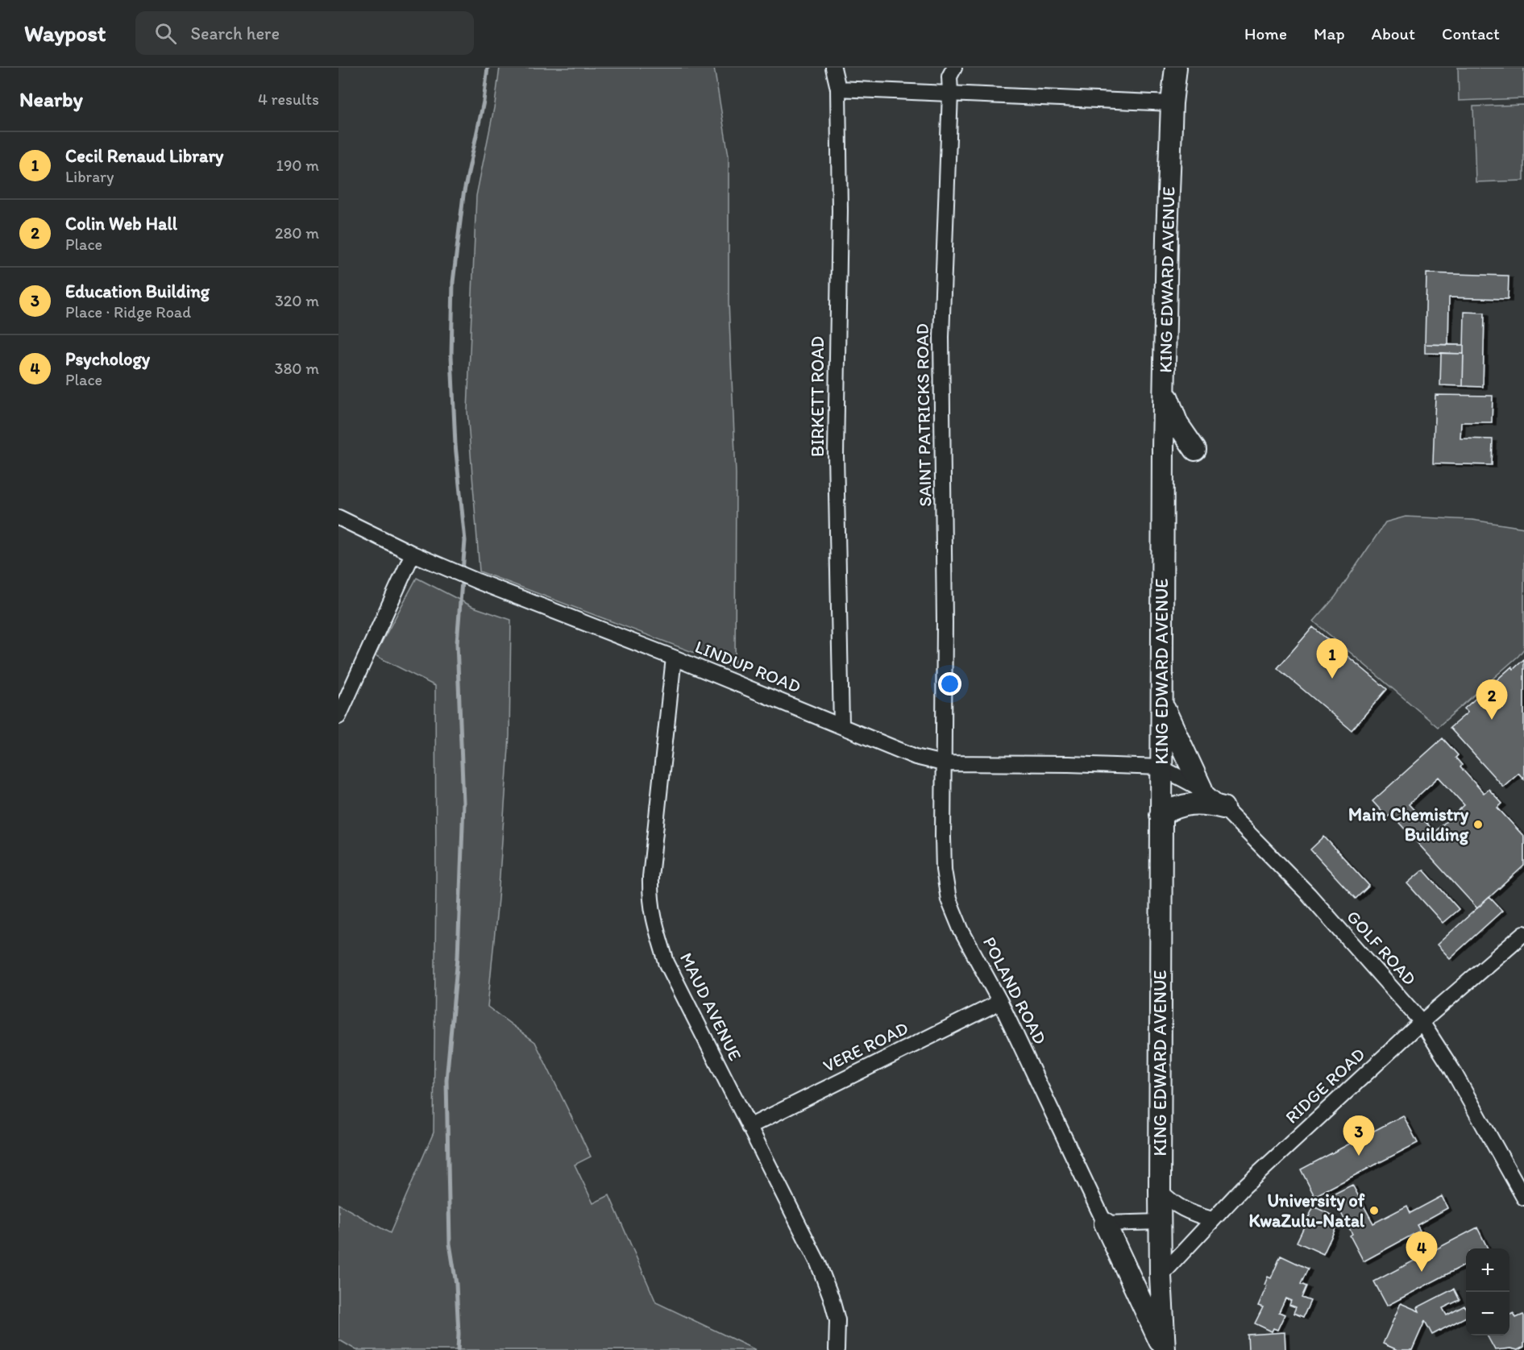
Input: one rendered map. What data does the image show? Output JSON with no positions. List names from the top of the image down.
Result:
{
  "streets": {
    "street": [
      "KING EDWARD AVENUE",
      "BIRKETT ROAD",
      "SAINT PATRICKS ROAD",
      "LINDUP ROAD",
      "GOLF ROAD",
      "POLAND ROAD",
      "MAUD AVENUE",
      "VERE ROAD",
      "RIDGE ROAD"
    ]
  },
  "crossings": [
    ["KING EDWARD AVENUE", "LINDUP ROAD"],
    ["KING EDWARD AVENUE", "GOLF ROAD"],
    ["KING EDWARD AVENUE", "RIDGE ROAD"],
    ["BIRKETT ROAD", "LINDUP ROAD"],
    ["SAINT PATRICKS ROAD", "LINDUP ROAD"],
    ["SAINT PATRICKS ROAD", "POLAND ROAD"],
    ["LINDUP ROAD", "GOLF ROAD"],
    ["LINDUP ROAD", "POLAND ROAD"],
    ["LINDUP ROAD", "MAUD AVENUE"],
    ["GOLF ROAD", "RIDGE ROAD"],
    ["POLAND ROAD", "VERE ROAD"],
    ["MAUD AVENUE", "VERE ROAD"]
  ],
  "places": ["Main Chemistry Building", "University of KwaZulu-Natal"],
  "page": {
    "header": "Waypost",
    "search": "Search here",
    "nav": [
      "Home",
      "Map",
      "About",
      "Contact"
    ],
    "heading": ["Nearby", "4 results"],
    "list": [
      {
        "mark": "1",
        "name": "Cecil Renaud Library",
        "note": "Library",
        "value": "190 m"
      },
      {
        "mark": "2",
        "name": "Colin Web Hall",
        "note": "Place",
        "value": "280 m"
      },
      {
        "mark": "3",
        "name": "Education Building",
        "note": "Place · Ridge Road",
        "value": "320 m"
      },
      {
        "mark": "4",
        "name": "Psychology",
        "note": "Place",
        "value": "380 m"
      }
    ],
    "pins": [
      "1",
      "2",
      "3",
      "4"
    ],
    "map_buttons": ["+", "−"]
  }
}
